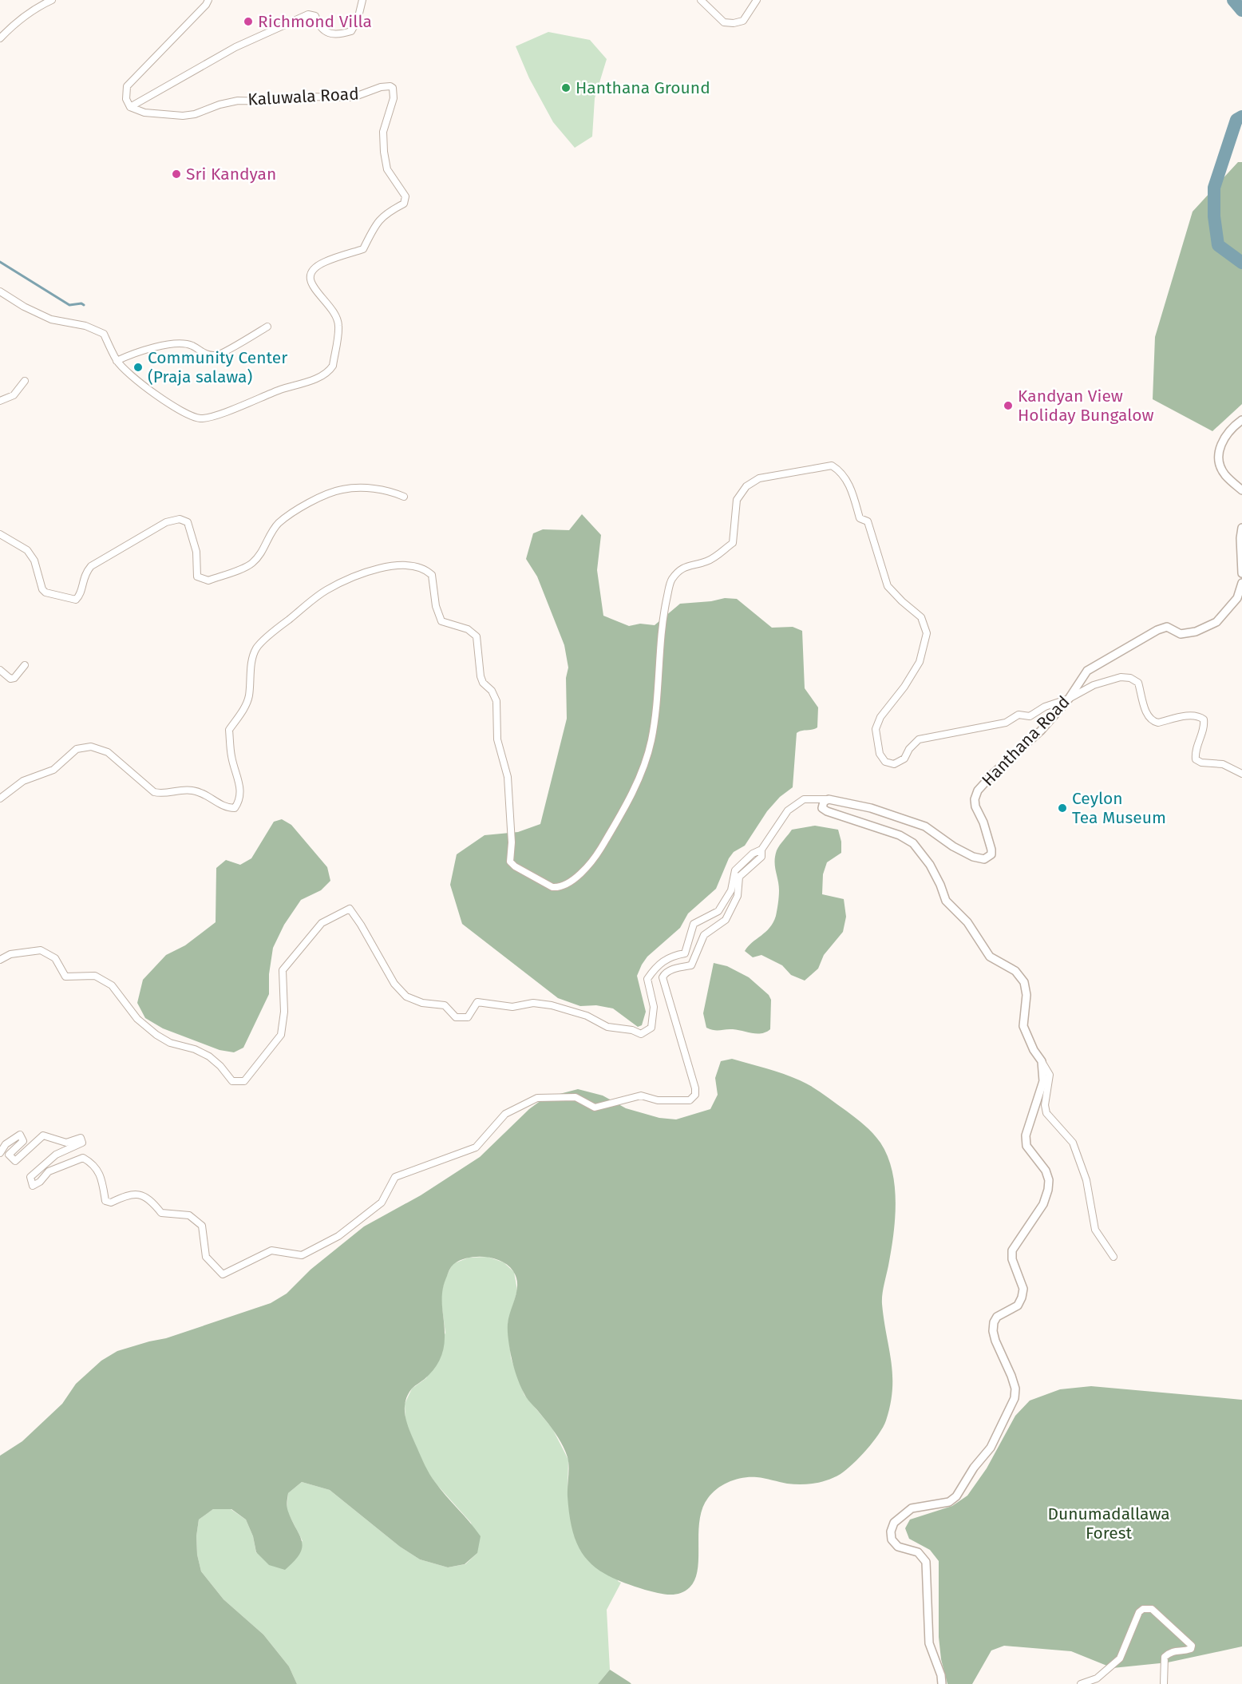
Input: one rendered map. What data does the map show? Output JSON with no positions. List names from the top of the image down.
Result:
{
  "streets": {
    "street": ["Kaluwala Road", "Hanthana Road"]
  },
  "parks": ["Dunumadallawa Forest"],
  "places": [
    "Richmond Villa",
    "Hanthana Ground",
    "Sri Kandyan",
    "Community Center (Praja salawa)",
    "Kandyan View Holiday Bungalow",
    "Ceylon Tea Museum"
  ]
}
